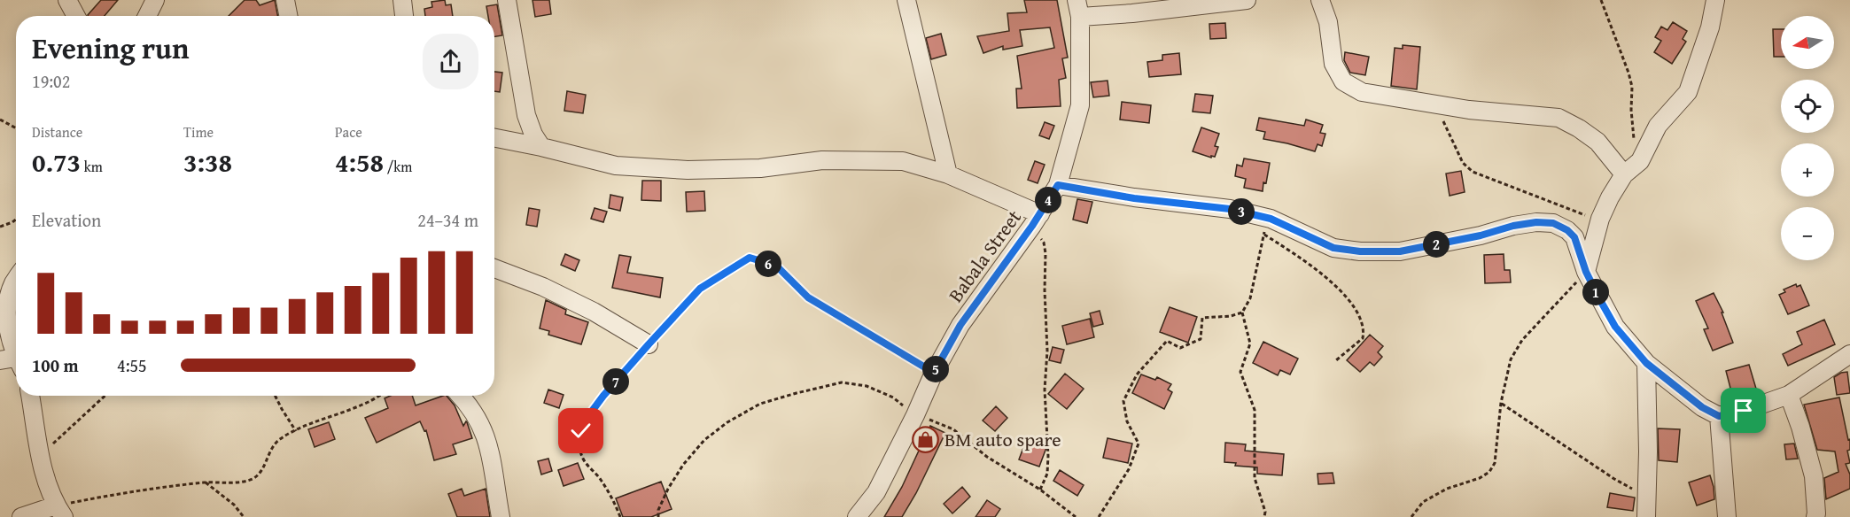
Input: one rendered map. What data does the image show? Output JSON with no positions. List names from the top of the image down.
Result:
{
  "streets": {
    "street": ["Babala Street"]
  },
  "places": {
    "shop": ["BM auto spare"]
  },
  "north": "left",
  "page": {
    "map_buttons": ["+", "−"],
    "heading": ["Evening run", "19:02"],
    "stats": [
      ["Distance", "0.73 km"],
      ["Time", "3:38"],
      ["Pace", "4:58 /km"]
    ],
    "pins": [
      "4",
      "3",
      "2",
      "6",
      "1",
      "5",
      "7"
    ],
    "chart": ["Elevation", "24–34 m"],
    "list": [
      {
        "name": "100 m",
        "note": "4:55"
      }
    ]
  }
}
